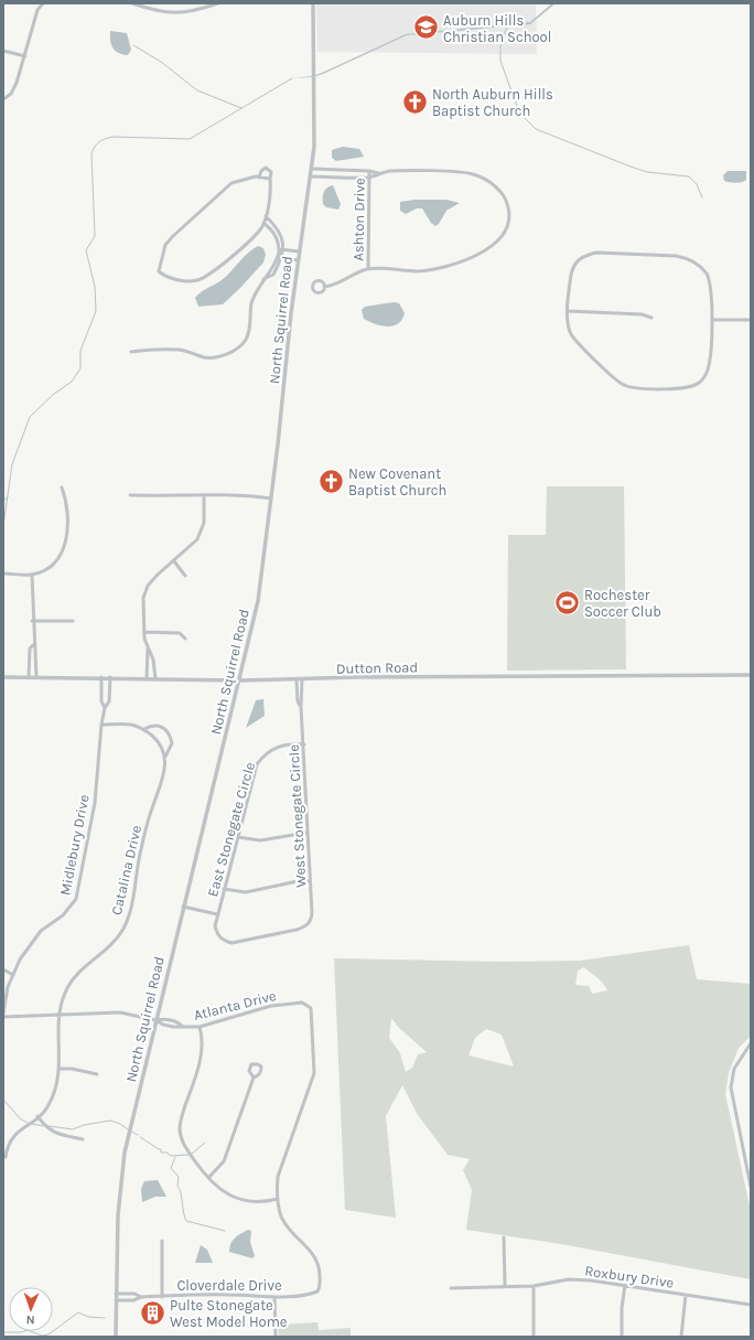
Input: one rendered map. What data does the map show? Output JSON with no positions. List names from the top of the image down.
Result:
{
  "streets": {
    "street": [
      "Ashton Drive",
      "North Squirrel Road",
      "Dutton Road",
      "West Stonegate Circle",
      "East Stonegate Circle",
      "Midlebury Drive",
      "Catalina Drive",
      "Atlanta Drive",
      "Roxbury Drive",
      "Cloverdale Drive"
    ]
  },
  "crossings": [
    ["North Squirrel Road", "Dutton Road"],
    ["North Squirrel Road", "Atlanta Drive"],
    ["North Squirrel Road", "Cloverdale Drive"],
    ["Dutton Road", "West Stonegate Circle"],
    ["Dutton Road", "Midlebury Drive"],
    ["West Stonegate Circle", "East Stonegate Circle"],
    ["Atlanta Drive", "Cloverdale Drive"]
  ],
  "places": {
    "school or university": ["Auburn Hills Christian School"],
    "church": ["North Auburn Hills Baptist Church", "New Covenant Baptist Church"],
    "sports": ["Rochester Soccer Club"],
    "building": ["Pulte Stonegate West Model Home"]
  },
  "north": "bottom"
}
